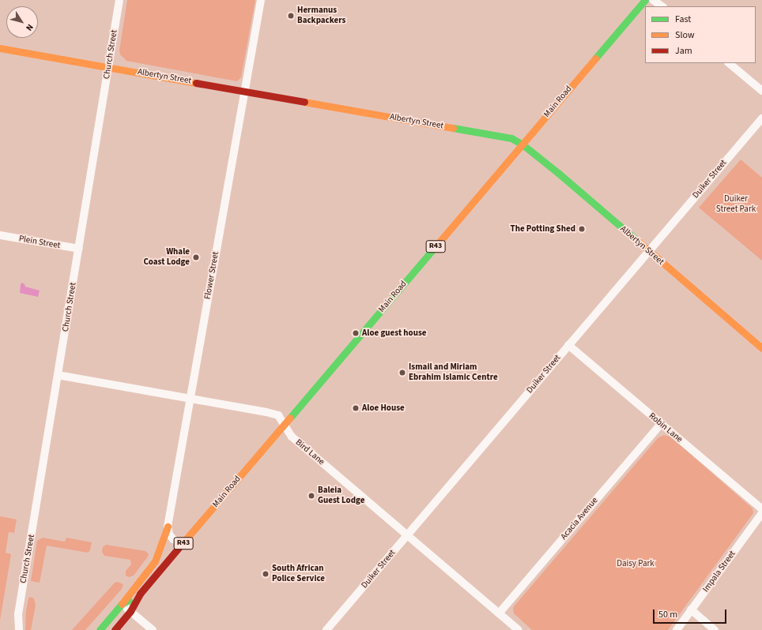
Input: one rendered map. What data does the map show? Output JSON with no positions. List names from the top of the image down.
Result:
{
  "streets": {
    "main road": ["Albertyn Street", "Main Road", "R43"],
    "street": [
      "Church Street",
      "Duiker Street",
      "Plein Street",
      "Flower Street",
      "Robin Lane",
      "Bird Lane",
      "Acacia Avenue",
      "Impala Street"
    ]
  },
  "crossings": [
    ["Church Street", "Albertyn Street"],
    ["Church Street", "Plein Street"],
    ["Church Street", "Bird Lane"],
    ["Albertyn Street", "Main Road"],
    ["Albertyn Street", "Duiker Street"],
    ["Albertyn Street", "Flower Street"],
    ["Main Road", "Bird Lane"],
    ["Duiker Street", "Robin Lane"],
    ["Duiker Street", "Bird Lane"],
    ["Flower Street", "Bird Lane"],
    ["Robin Lane", "Acacia Avenue"],
    ["Bird Lane", "Acacia Avenue"]
  ],
  "parks": ["Duiker Street Park", "Daisy Park"],
  "places": [
    "Hermanus Backpackers",
    "The Potting Shed",
    "Whale Coast Lodge",
    "Aloe guest house",
    "Ismail and Miriam Ebrahim Islamic Centre",
    "Aloe House",
    "Baleia Guest Lodge",
    "South African Police Service"
  ],
  "legend": ["Fast", "Slow", "Jam"],
  "scale_bar": "50 m",
  "north": "bottom right"
}
